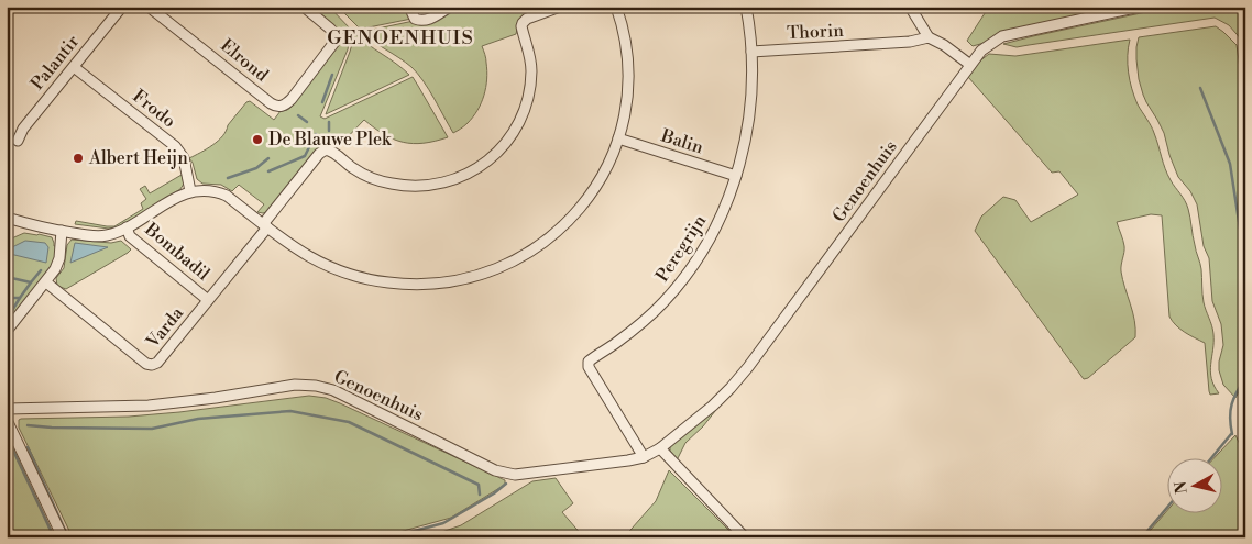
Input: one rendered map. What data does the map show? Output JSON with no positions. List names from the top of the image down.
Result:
{
  "streets": {
    "street": [
      "Thorin",
      "Elrond",
      "Palantir",
      "Frodo",
      "Balin",
      "Genoenhuis",
      "Peregrijn",
      "Bombadil",
      "Varda"
    ]
  },
  "crossings": [
    ["Thorin", "Peregrijn"],
    ["Palantir", "Frodo"],
    ["Balin", "Peregrijn"],
    ["Genoenhuis", "Peregrijn"],
    ["Bombadil", "Varda"]
  ],
  "districts": ["GENOENHUIS"],
  "places": ["De Blauwe Plek", "Albert Heijn"],
  "north": "left"
}
